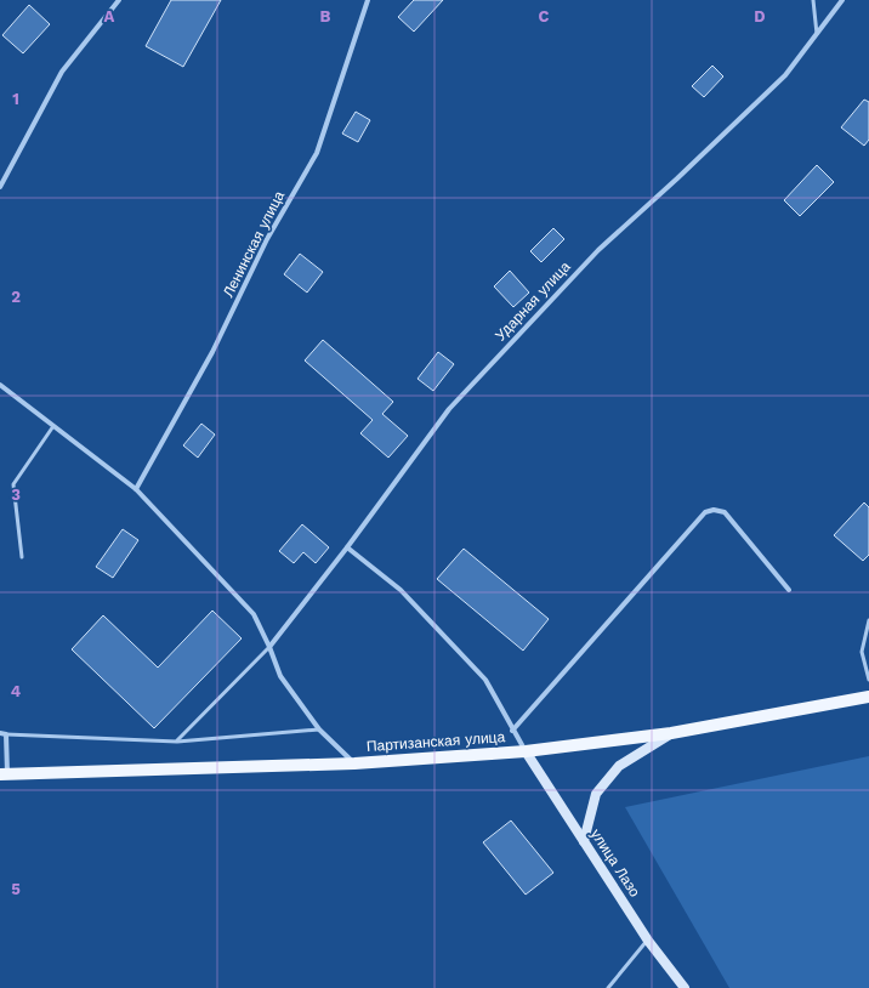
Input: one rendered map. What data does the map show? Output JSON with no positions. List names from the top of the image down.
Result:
{
  "streets": {
    "main road": ["Партизанская улица"],
    "street": ["Ленинская улица", "Ударная улица", "улица Лазо"]
  },
  "crossings": [
    ["Партизанская улица", "улица Лазо"]
  ],
  "grid": {
    "columns": [
      "A",
      "B",
      "C",
      "D"
    ],
    "rows": [
      "1",
      "2",
      "3",
      "4",
      "5"
    ]
  }
}
